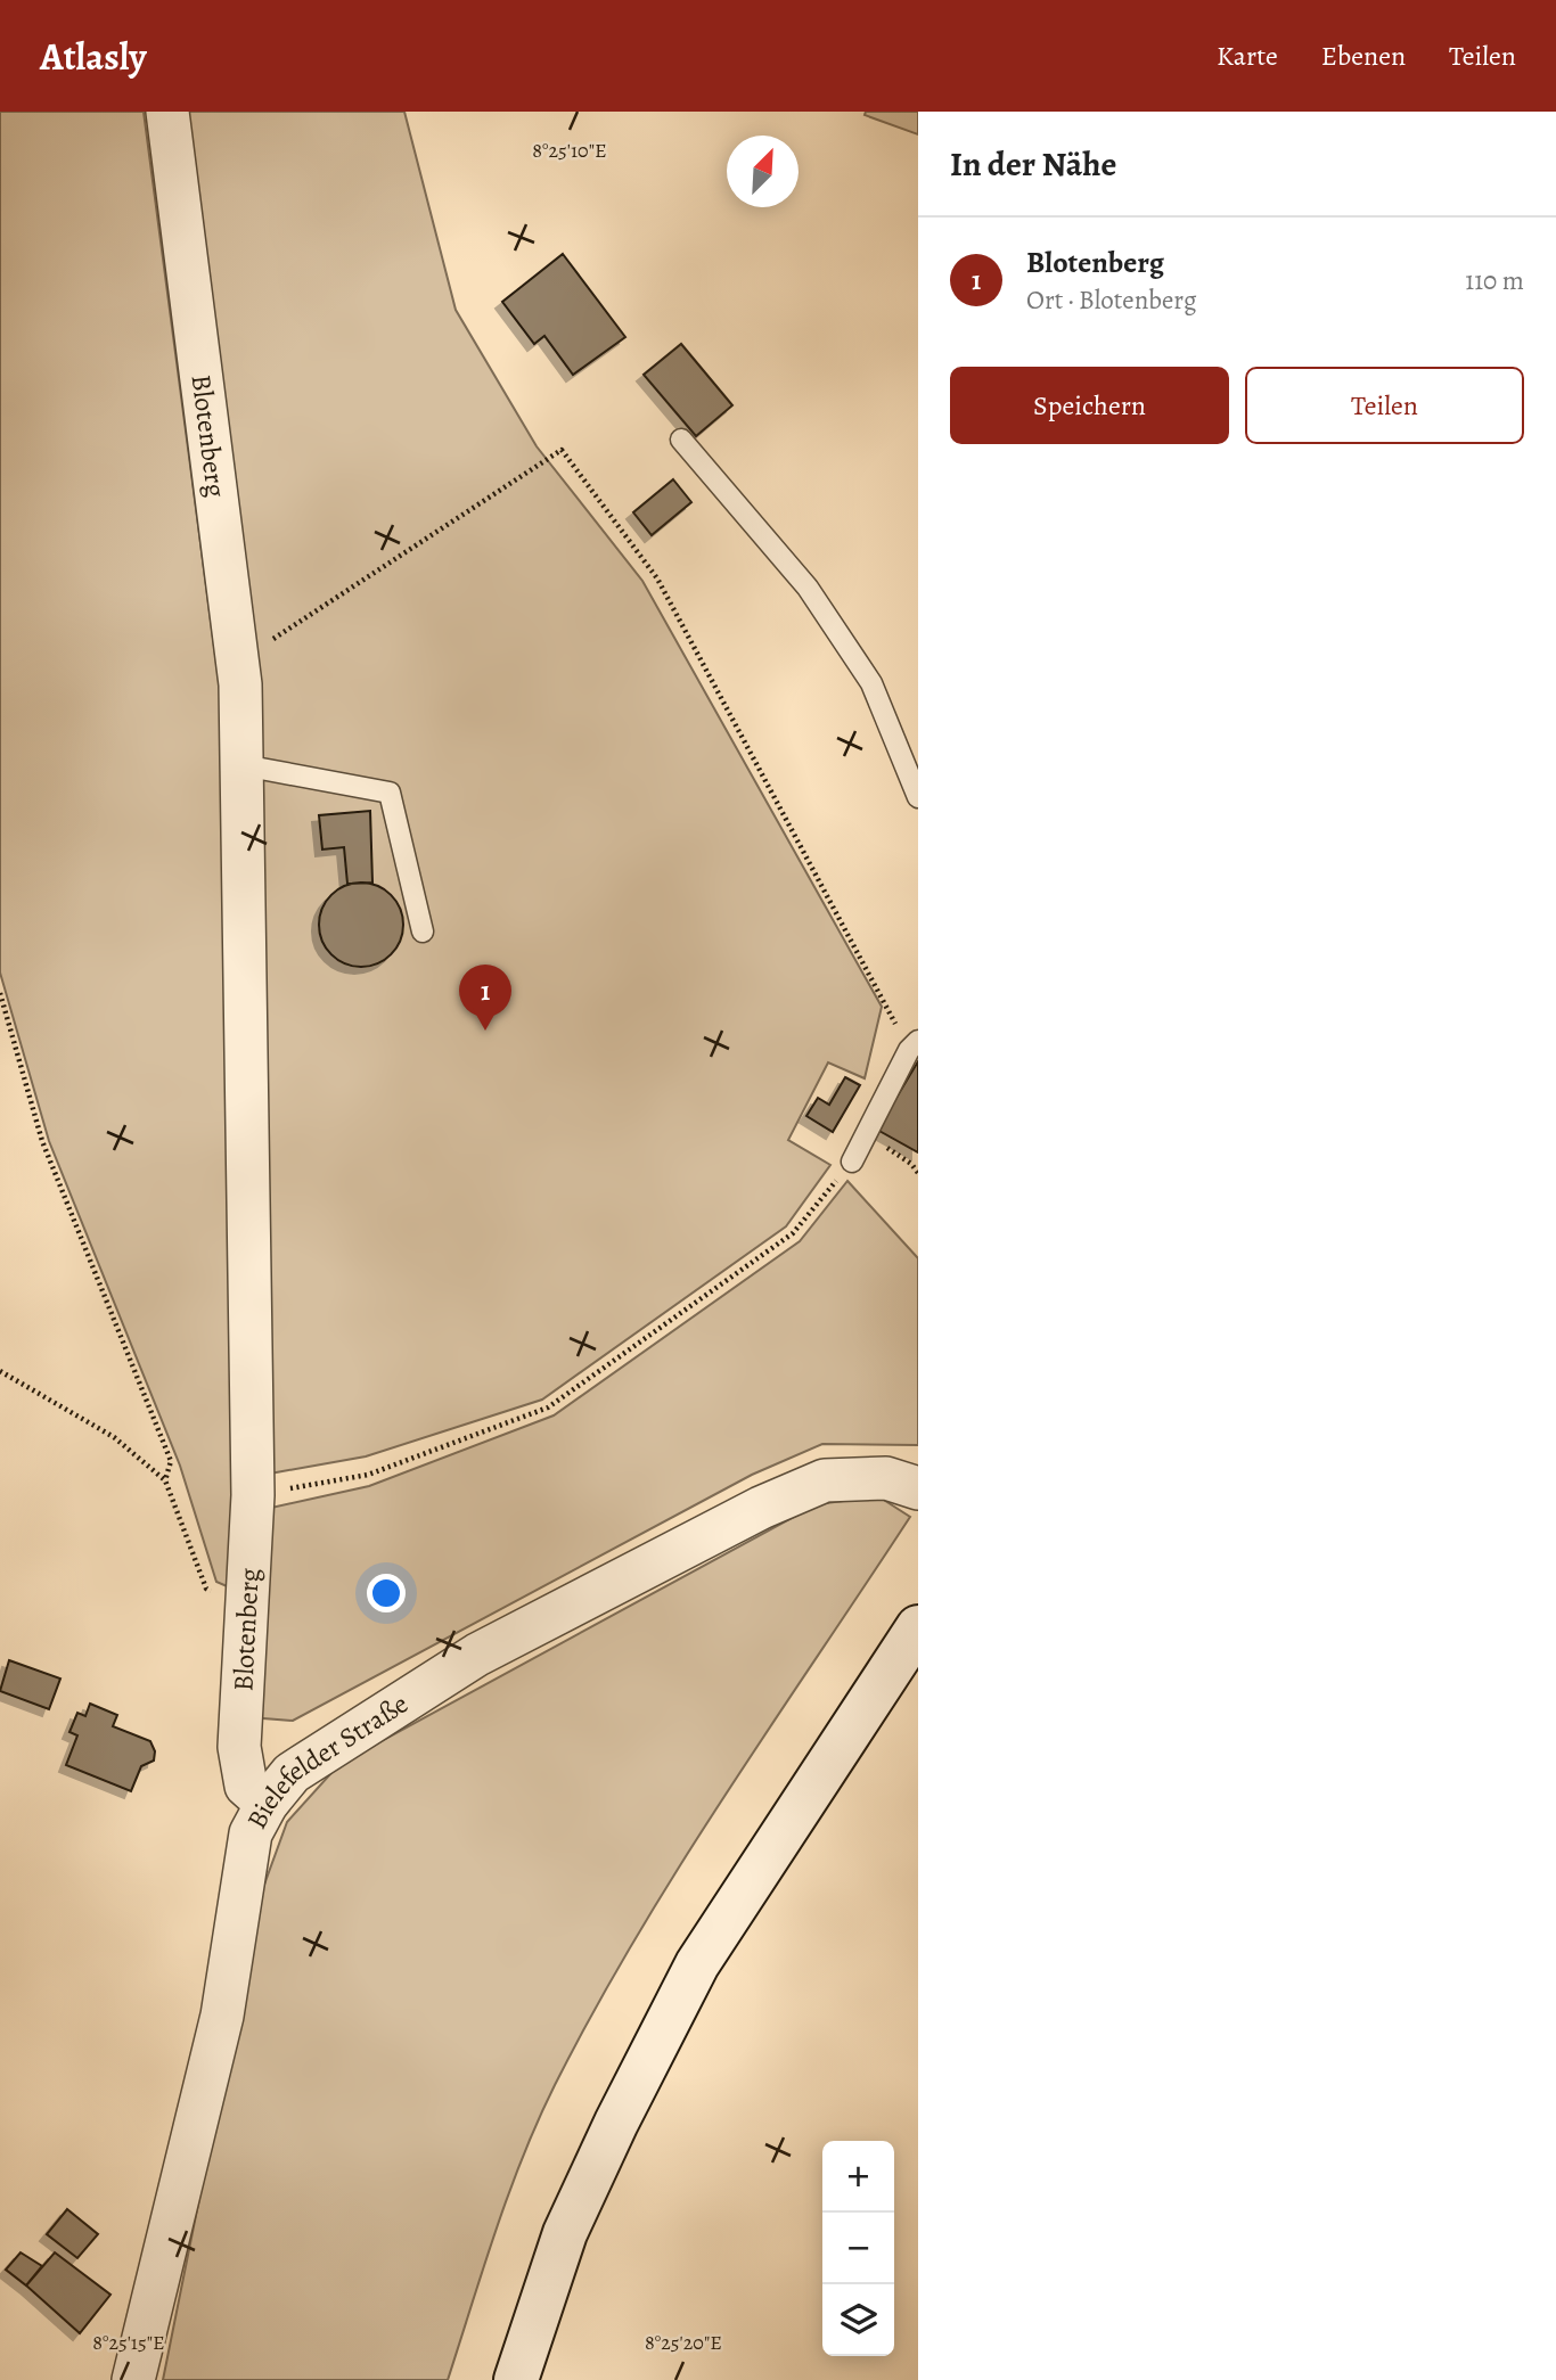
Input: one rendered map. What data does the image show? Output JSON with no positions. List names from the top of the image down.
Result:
{
  "streets": {
    "street": ["Blotenberg", "Bielefelder Straße"]
  },
  "crossings": [
    ["Blotenberg", "Bielefelder Straße"]
  ],
  "north": "top right",
  "page": {
    "header": "Atlasly",
    "nav": ["Karte", "Ebenen", "Teilen"],
    "heading": "In der Nähe",
    "list": [
      {
        "mark": "1",
        "name": "Blotenberg",
        "note": "Ort · Blotenberg",
        "value": "110 m"
      }
    ],
    "buttons": ["Speichern", "Teilen"],
    "pins": "1",
    "map_buttons": ["+", "−"]
  },
  "coordinates": ["8°25'10\"E", "8°25'15\"E", "8°25'20\"E"]
}
